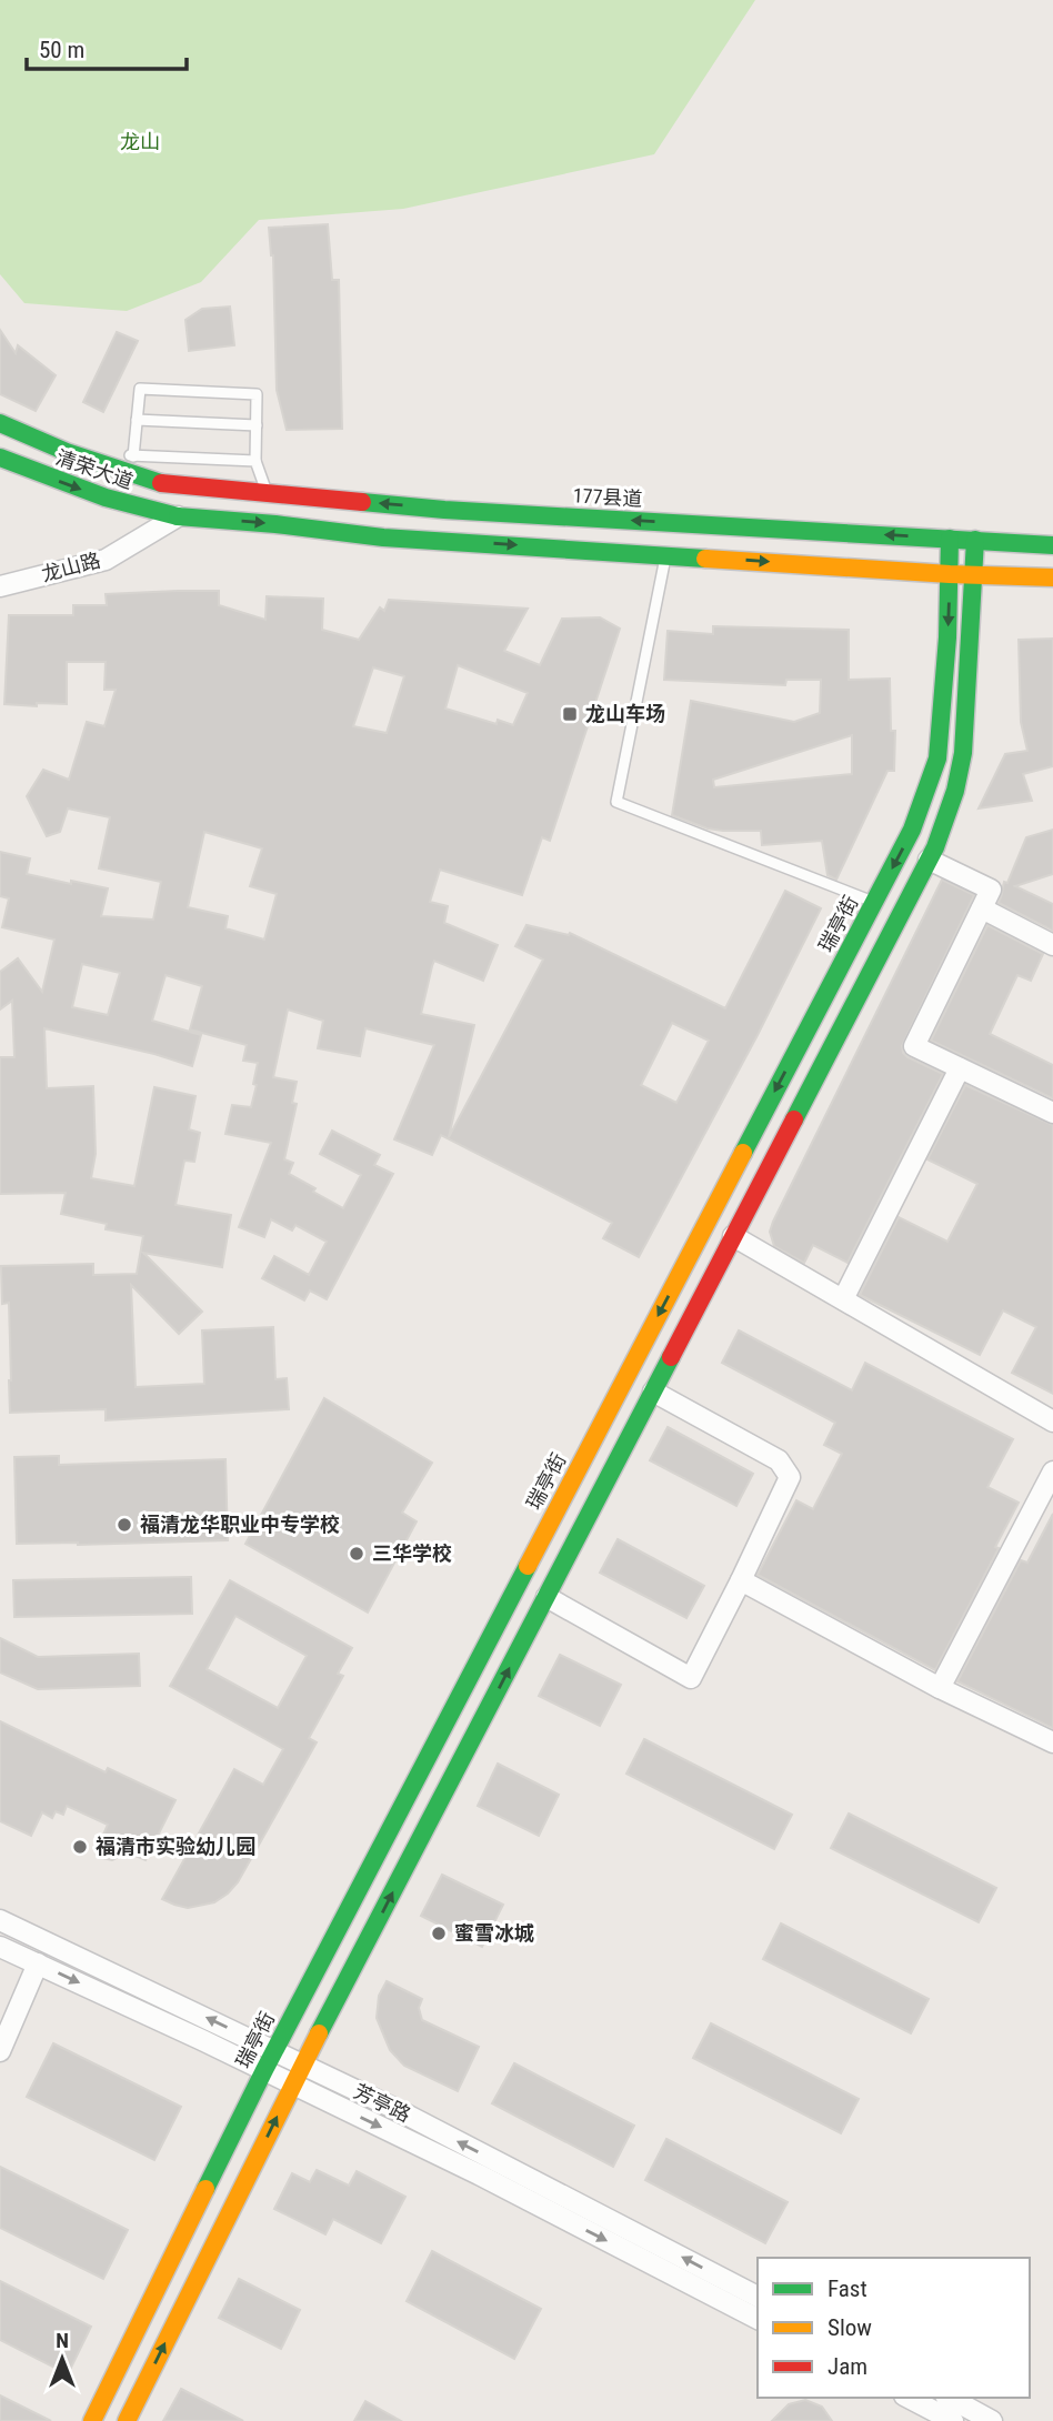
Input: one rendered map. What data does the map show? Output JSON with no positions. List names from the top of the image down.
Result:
{
  "streets": {
    "main road": ["清荣大道", "177县道", "瑞亭街"],
    "street": ["龙山路", "芳亭路"]
  },
  "crossings": [
    ["清荣大道", "177县道"],
    ["清荣大道", "龙山路"],
    ["177县道", "瑞亭街"],
    ["瑞亭街", "芳亭路"]
  ],
  "parks": ["龙山"],
  "places": {
    "transit": ["龙山车场"],
    "other": [
      "福清龙华职业中专学校",
      "三华学校",
      "福清市实验幼儿园",
      "蜜雪冰城"
    ]
  },
  "legend": ["Fast", "Slow", "Jam"],
  "scale_bar": "50 m",
  "north": "top"
}
